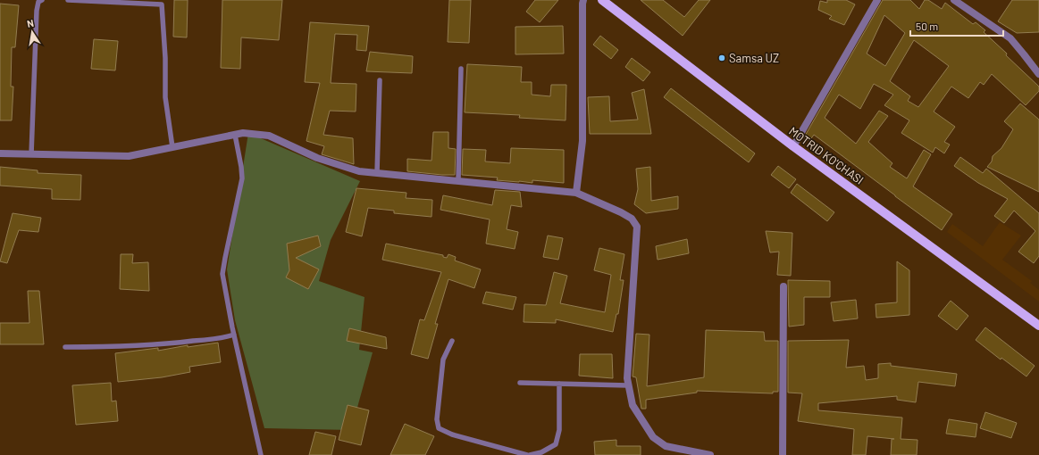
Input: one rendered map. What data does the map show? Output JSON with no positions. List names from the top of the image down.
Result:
{
  "streets": {
    "main road": ["MOTRID KO'CHASI"]
  },
  "places": ["Samsa UZ"],
  "scale_bar": "50 m",
  "north": "top"
}
